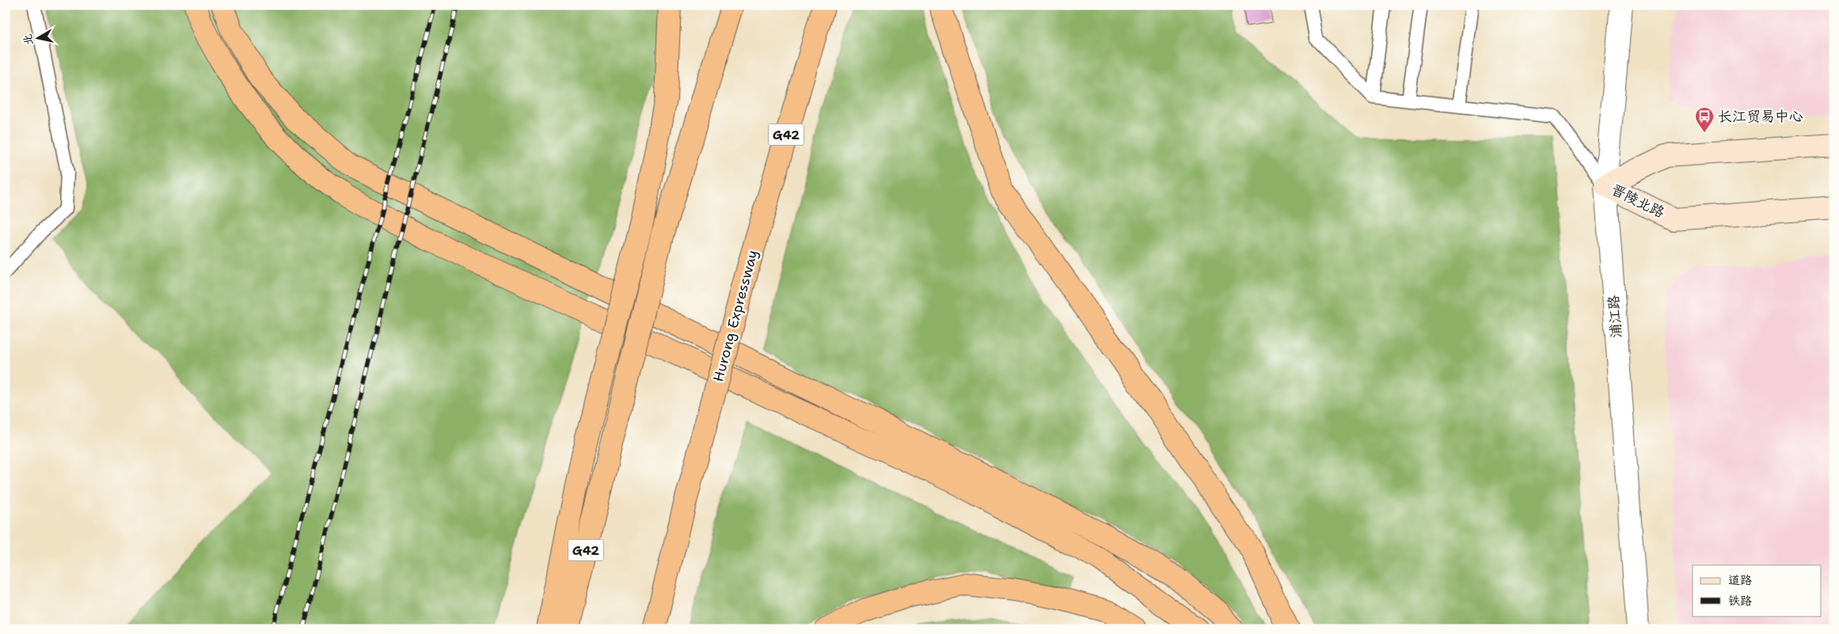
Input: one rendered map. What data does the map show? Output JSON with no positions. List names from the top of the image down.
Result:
{
  "streets": {
    "highway": ["G42", "Hurong Expressway"],
    "main road": ["晋陵北路"],
    "street": ["浦江路"]
  },
  "crossings": [
    ["晋陵北路", "浦江路"]
  ],
  "places": {
    "bus stop": ["长江贸易中心"]
  },
  "legend": ["道路", "铁路"],
  "north": "left"
}
